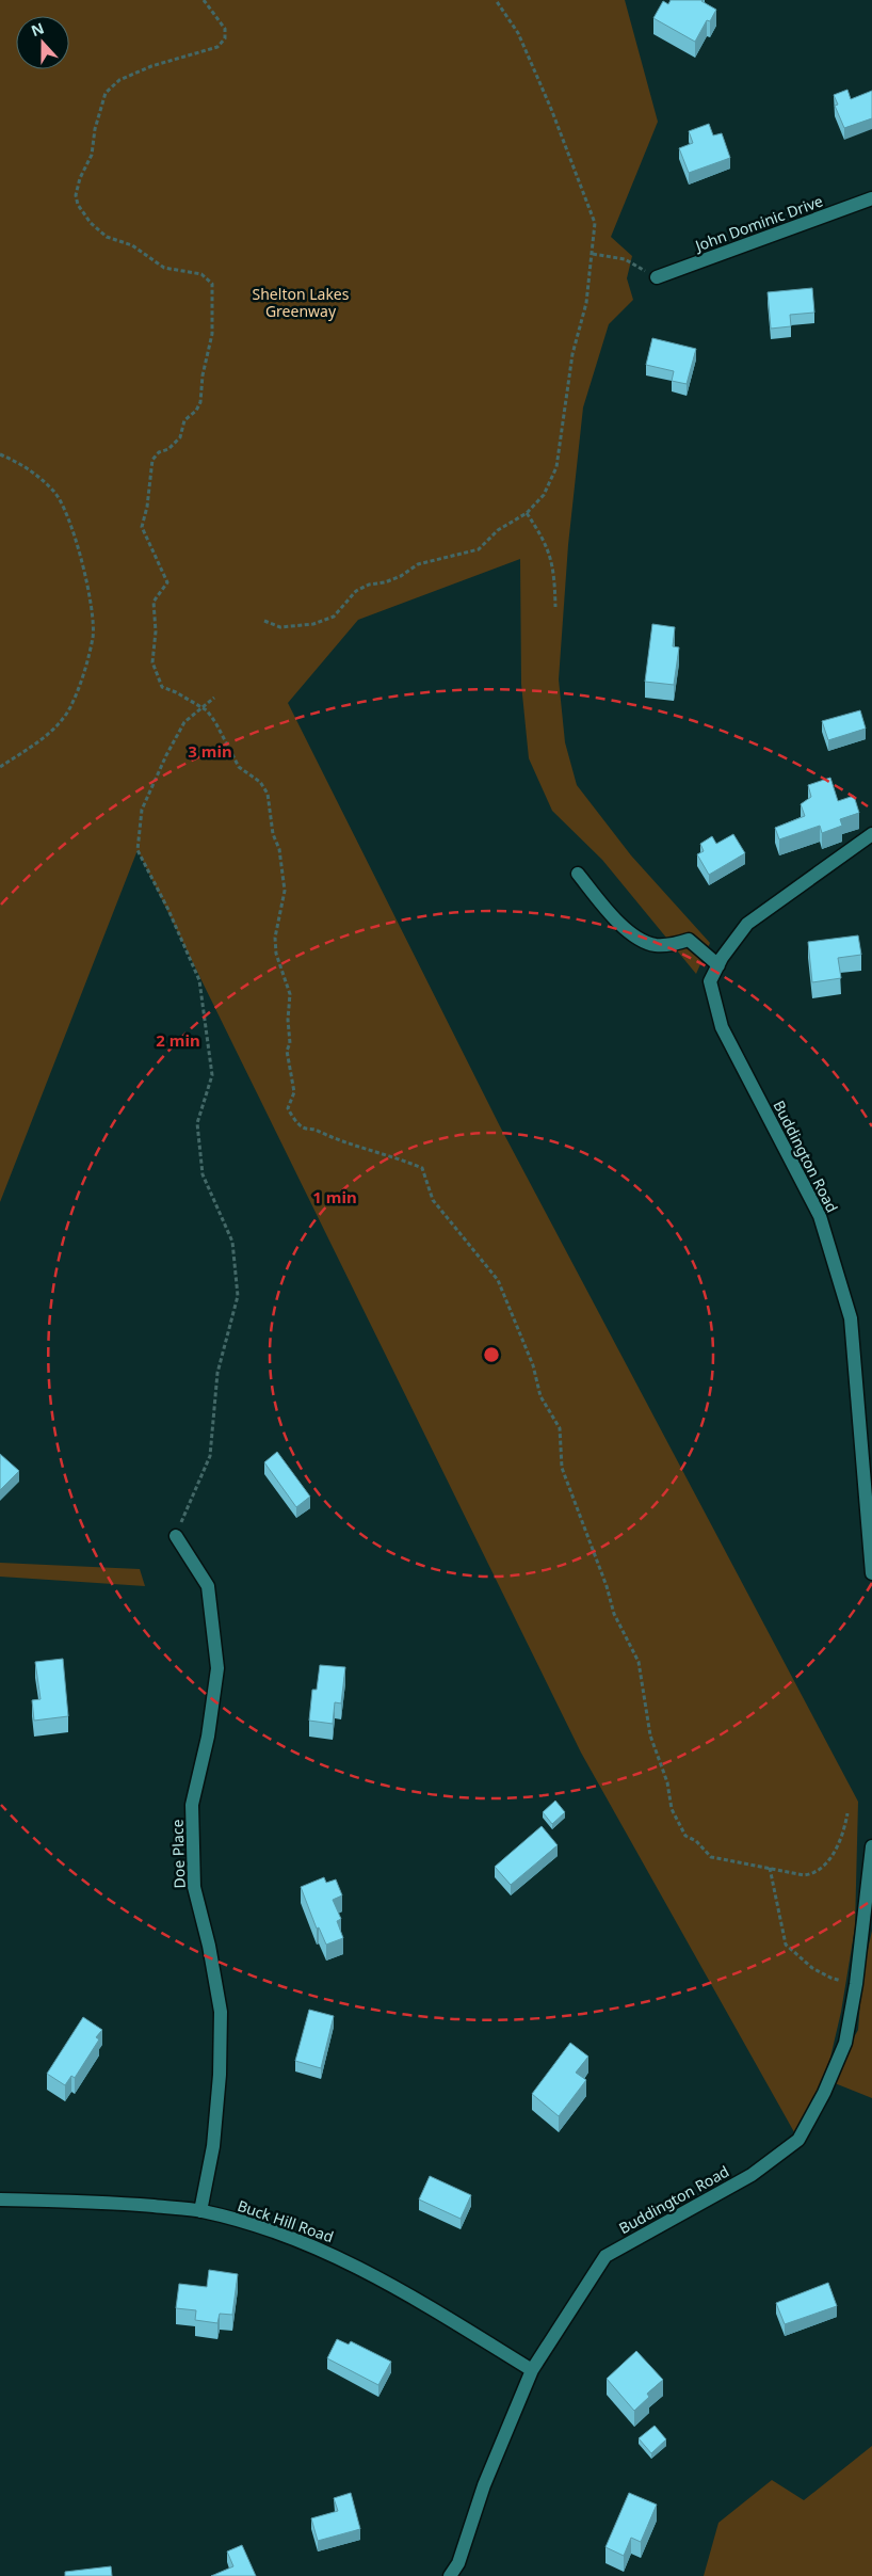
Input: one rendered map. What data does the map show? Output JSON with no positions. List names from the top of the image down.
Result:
{
  "streets": {
    "street": [
      "John Dominic Drive",
      "Buddington Road",
      "Doe Place",
      "Buck Hill Road"
    ]
  },
  "crossings": [
    ["Buddington Road", "Buck Hill Road"],
    ["Doe Place", "Buck Hill Road"]
  ],
  "parks": ["Shelton Lakes Greenway"],
  "north": "top",
  "rings": ["3 min", "2 min", "1 min"]
}
